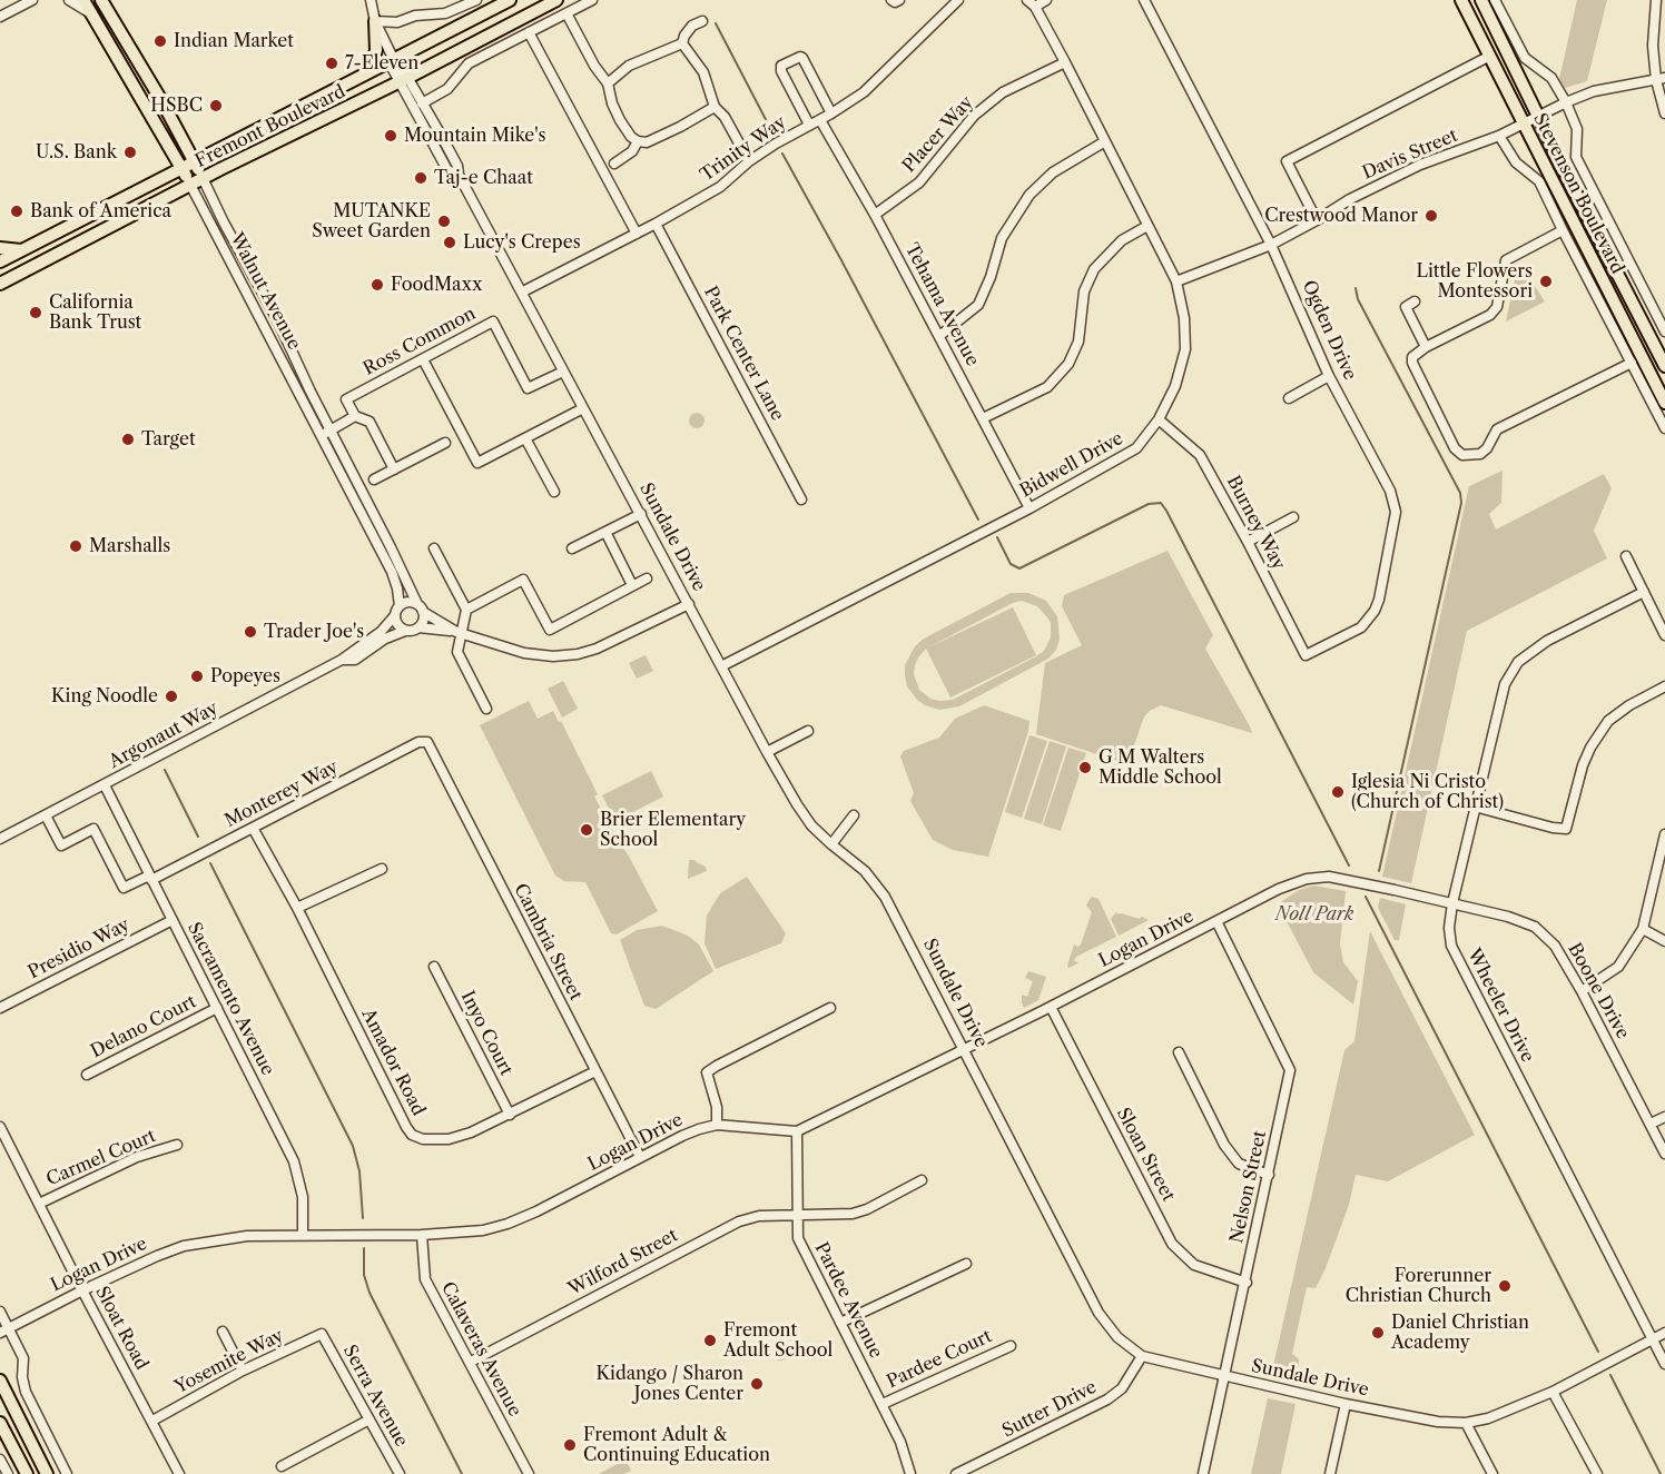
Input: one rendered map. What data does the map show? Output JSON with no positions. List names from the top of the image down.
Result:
{
  "streets": {
    "main road": ["Fremont Boulevard", "Stevenson Boulevard", "Walnut Avenue"],
    "street": [
      "Placer Way",
      "Trinity Way",
      "Davis Street",
      "Tehama Avenue",
      "Ogden Drive",
      "Ross Common",
      "Park Center Lane",
      "Bidwell Drive",
      "Burney Way",
      "Sundale Drive",
      "Argonaut Way",
      "Monterey Way",
      "Logan Drive",
      "Cambria Street",
      "Presidio Way",
      "Boone Drive",
      "Sacramento Avenue",
      "Wheeler Drive",
      "Delano Court",
      "Inyo Court",
      "Amador Road",
      "Sloan Street",
      "Carmel Court",
      "Nelson Street",
      "Wilford Street",
      "Pardee Avenue",
      "Sloat Road",
      "Calaveras Avenue",
      "Pardee Court",
      "Yosemite Way",
      "Serra Avenue",
      "Sutter Drive"
    ]
  },
  "crossings": [
    ["Fremont Boulevard", "Walnut Avenue"],
    ["Fremont Boulevard", "Sundale Drive"],
    ["Placer Way", "Tehama Avenue"],
    ["Placer Way", "Bidwell Drive"],
    ["Trinity Way", "Tehama Avenue"],
    ["Trinity Way", "Park Center Lane"],
    ["Trinity Way", "Sundale Drive"],
    ["Davis Street", "Stevenson Boulevard"],
    ["Davis Street", "Ogden Drive"],
    ["Davis Street", "Bidwell Drive"],
    ["Walnut Avenue", "Argonaut Way"],
    ["Tehama Avenue", "Bidwell Drive"],
    ["Ogden Drive", "Burney Way"],
    ["Ross Common", "Sundale Drive"],
    ["Bidwell Drive", "Burney Way"],
    ["Bidwell Drive", "Sundale Drive"],
    ["Sundale Drive", "Logan Drive"],
    ["Sundale Drive", "Wheeler Drive"],
    ["Sundale Drive", "Nelson Street"],
    ["Sundale Drive", "Sutter Drive"],
    ["Argonaut Way", "Monterey Way"],
    ["Argonaut Way", "Sacramento Avenue"],
    ["Monterey Way", "Cambria Street"],
    ["Monterey Way", "Sacramento Avenue"],
    ["Monterey Way", "Amador Road"],
    ["Logan Drive", "Cambria Street"],
    ["Logan Drive", "Boone Drive"],
    ["Logan Drive", "Sacramento Avenue"],
    ["Logan Drive", "Wheeler Drive"],
    ["Logan Drive", "Sloan Street"],
    ["Logan Drive", "Nelson Street"],
    ["Logan Drive", "Pardee Avenue"],
    ["Logan Drive", "Sloat Road"],
    ["Logan Drive", "Calaveras Avenue"],
    ["Cambria Street", "Amador Road"],
    ["Presidio Way", "Sacramento Avenue"],
    ["Boone Drive", "Wheeler Drive"],
    ["Sacramento Avenue", "Delano Court"],
    ["Inyo Court", "Amador Road"],
    ["Sloan Street", "Nelson Street"],
    ["Carmel Court", "Sloat Road"],
    ["Wilford Street", "Pardee Avenue"],
    ["Wilford Street", "Calaveras Avenue"],
    ["Pardee Avenue", "Pardee Court"],
    ["Sloat Road", "Yosemite Way"],
    ["Yosemite Way", "Serra Avenue"]
  ],
  "parks": ["Noll Park"],
  "places": [
    "Indian Market",
    "7-Eleven",
    "HSBC",
    "Mountain Mike's",
    "U.S. Bank",
    "Taj-e Chaat",
    "Bank of America",
    "Crestwood Manor",
    "MUTANKE Sweet Garden",
    "Lucy's Crepes",
    "Little Flowers Montessori",
    "FoodMaxx",
    "California Bank Trust",
    "Target",
    "Marshalls",
    "Trader Joe's",
    "Popeyes",
    "King Noodle",
    "G M Walters Middle School",
    "Iglesia Ni Cristo (Church of Christ)",
    "Brier Elementary School",
    "Forerunner Christian Church",
    "Daniel Christian Academy",
    "Fremont Adult School",
    "Kidango / Sharon Jones Center",
    "Fremont Adult & Continuing Education"
  ]
}
